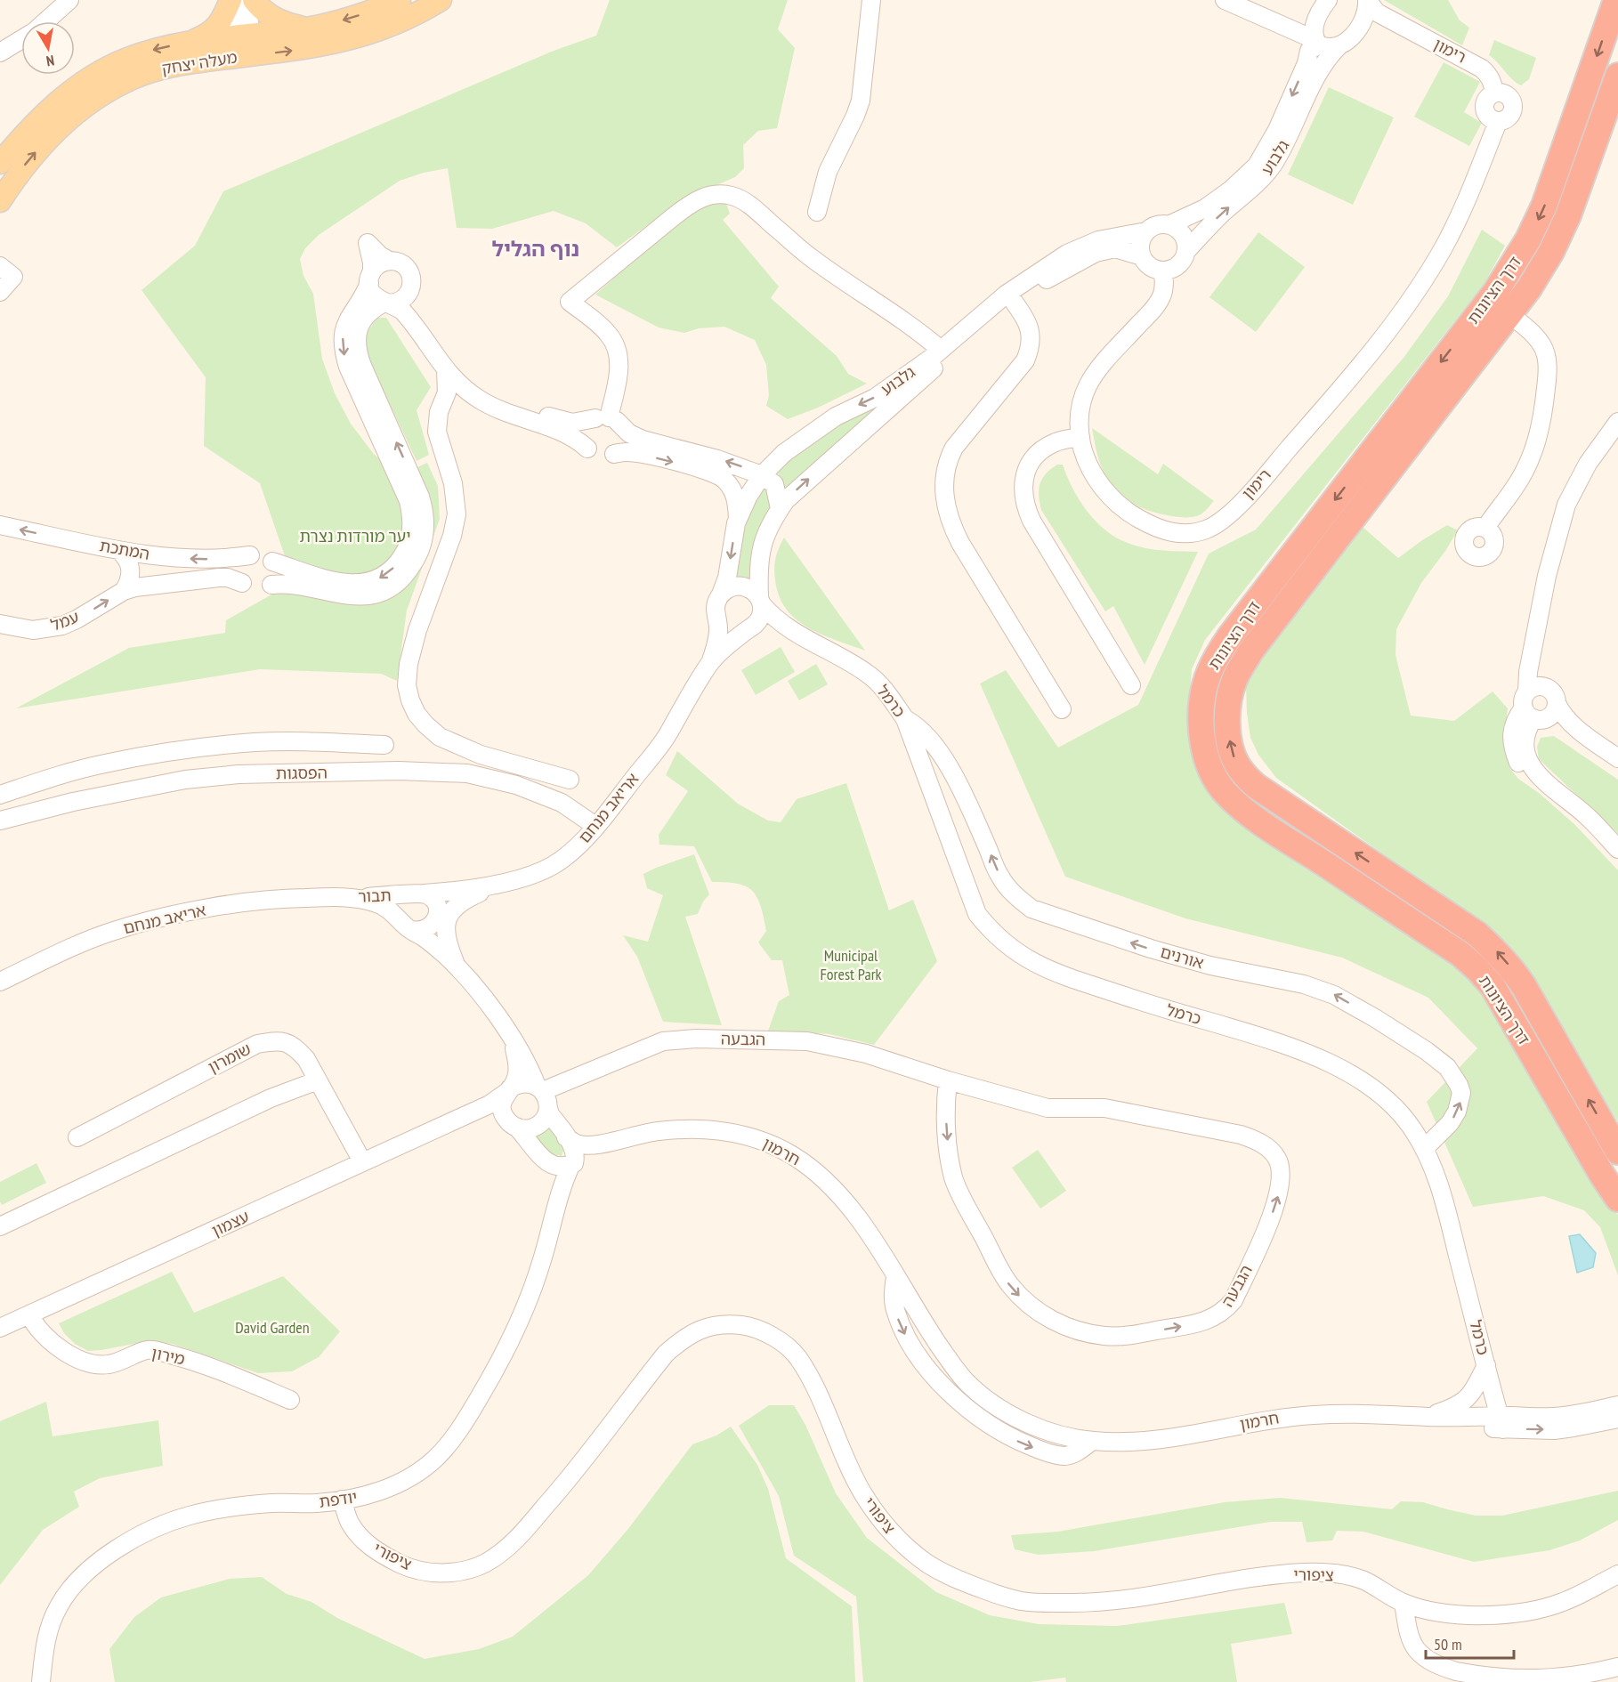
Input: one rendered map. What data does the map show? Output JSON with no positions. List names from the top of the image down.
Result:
{
  "streets": {
    "highway": ["דרך הציונות"],
    "main road": ["מעלה יצחק"],
    "street": [
      "רימון",
      "גלבוע",
      "המתכת",
      "עמל",
      "כרמל",
      "הפסגות",
      "אריאב מנחם",
      "תבור",
      "אורנים",
      "הגבעה",
      "שומרון",
      "חרמון",
      "עצמון",
      "מירון",
      "יודפת",
      "ציפורי"
    ]
  },
  "crossings": [
    ["רימון", "גלבוע"],
    ["גלבוע", "כרמל"],
    ["המתכת", "עמל"],
    ["כרמל", "אורנים"],
    ["כרמל", "חרמון"],
    ["הפסגות", "אריאב מנחם"],
    ["אריאב מנחם", "תבור"],
    ["הגבעה", "עצמון"],
    ["שומרון", "עצמון"],
    ["חרמון", "יודפת"],
    ["עצמון", "מירון"],
    ["יודפת", "ציפורי"]
  ],
  "one_way": ["המתכת", "אורנים"],
  "districts": ["נוף הגליל"],
  "parks": ["יער מורדות נצרת", "Municipal Forest Park", "David Garden"],
  "scale_bar": "50 m",
  "north": "bottom"
}
